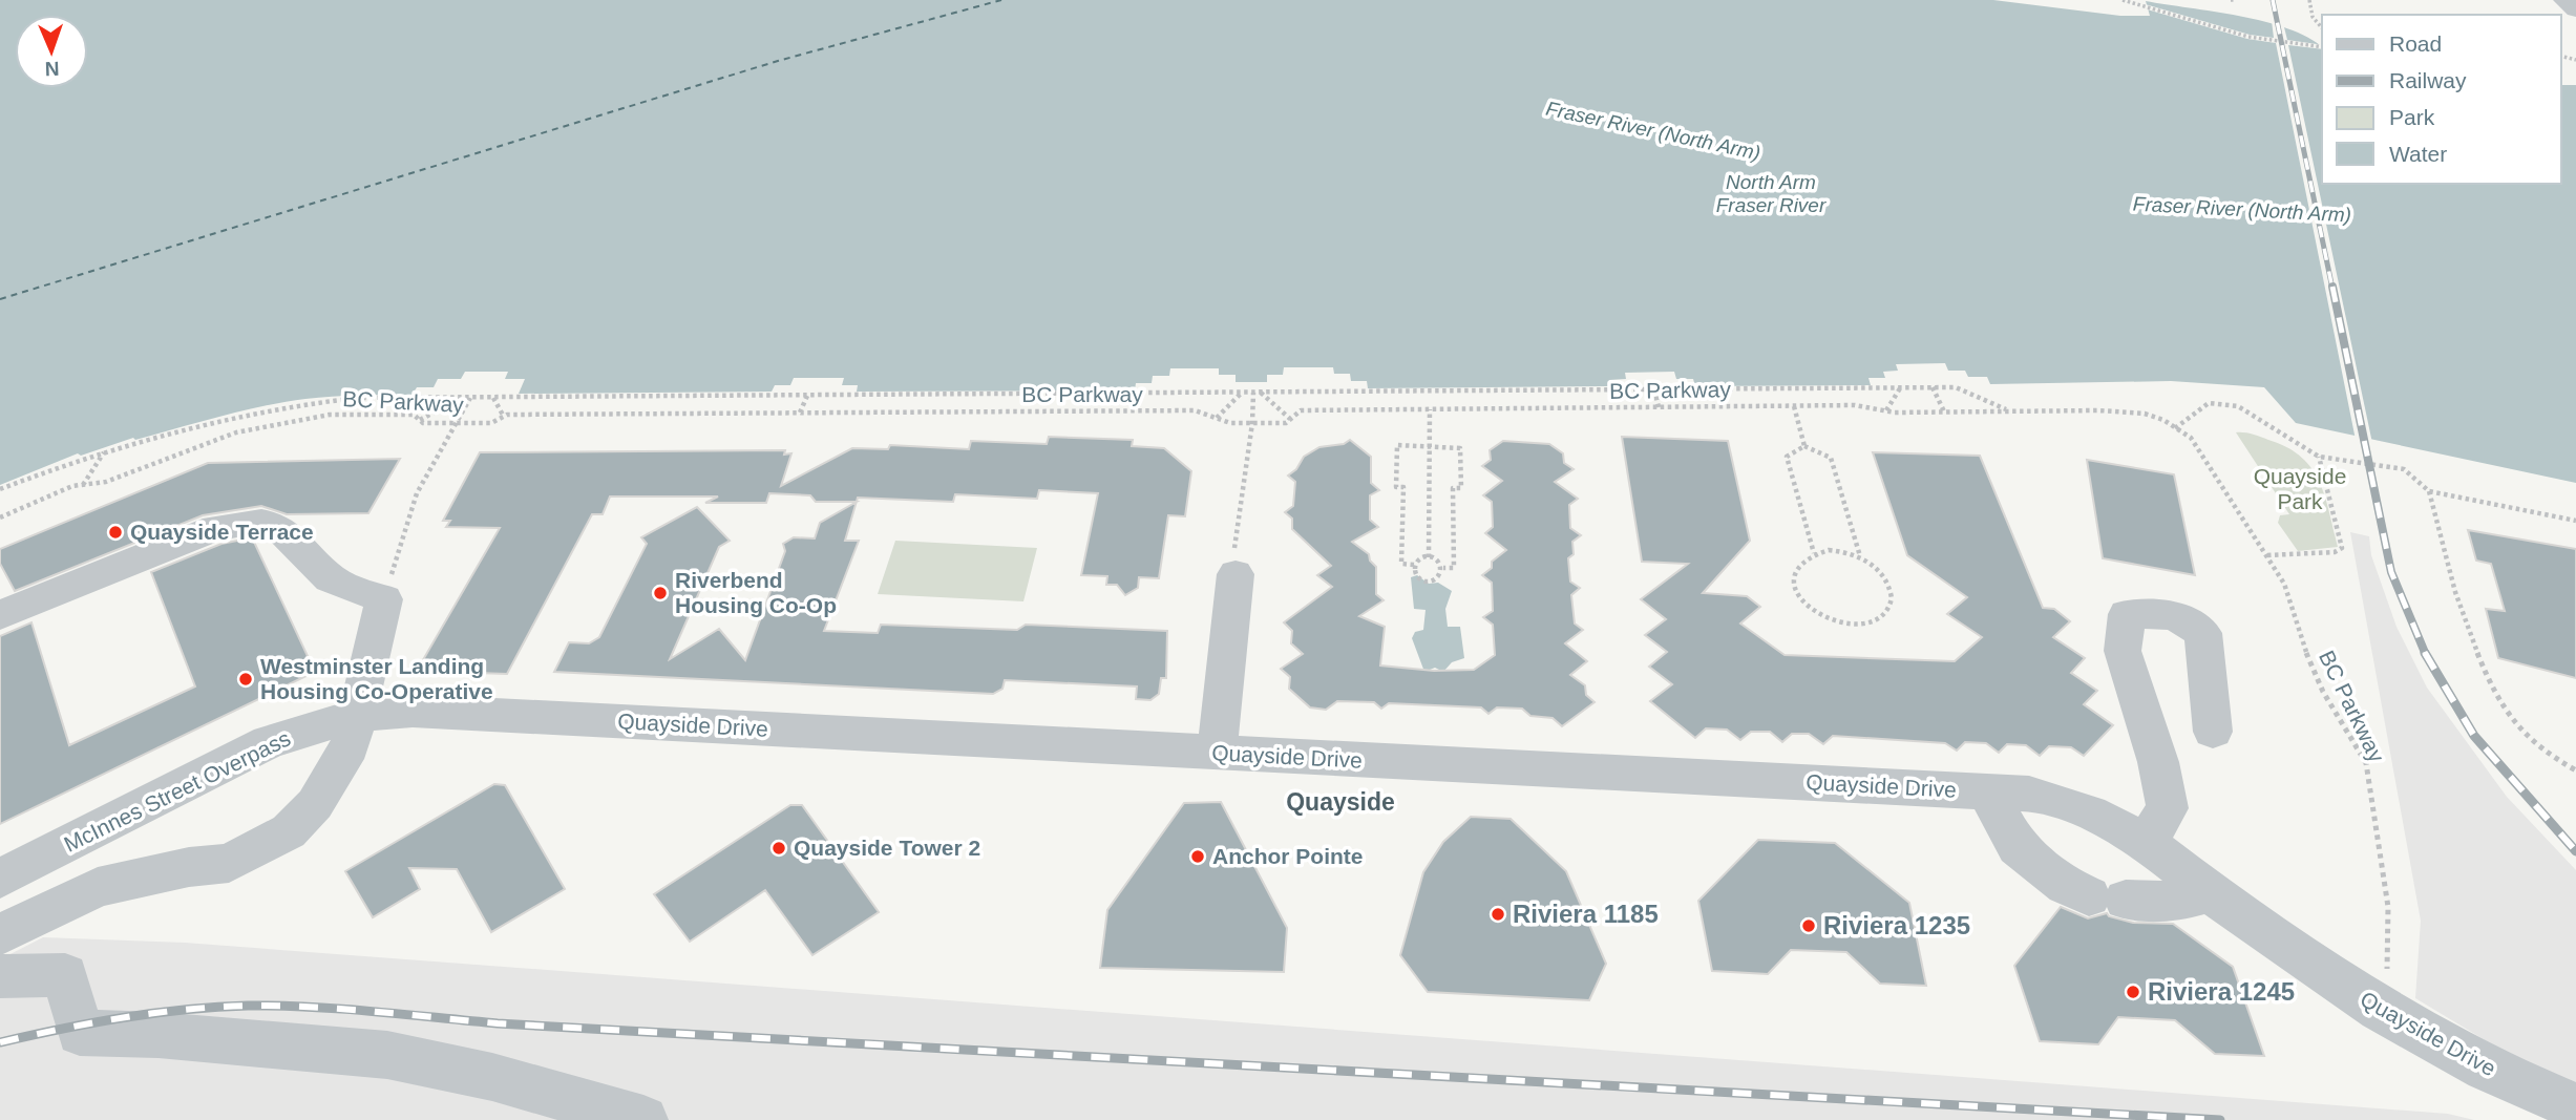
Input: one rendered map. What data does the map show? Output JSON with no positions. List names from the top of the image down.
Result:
{
  "streets": {
    "street": ["Quayside Drive", "McInnes Street Overpass"],
    "path": ["BC Parkway"]
  },
  "crossings": [
    ["Quayside Drive", "McInnes Street Overpass"]
  ],
  "districts": ["Quayside"],
  "water": ["Fraser River (North Arm)", "North Arm Fraser River"],
  "parks": ["Quayside Park"],
  "places": [
    "Quayside Terrace",
    "Riverbend Housing Co-Op",
    "Westminster Landing Housing Co-Operative",
    "Quayside Tower 2",
    "Anchor Pointe",
    "Riviera 1185",
    "Riviera 1235",
    "Riviera 1245"
  ],
  "legend": [
    "Road",
    "Railway",
    "Park",
    "Water"
  ],
  "north": "bottom"
}
